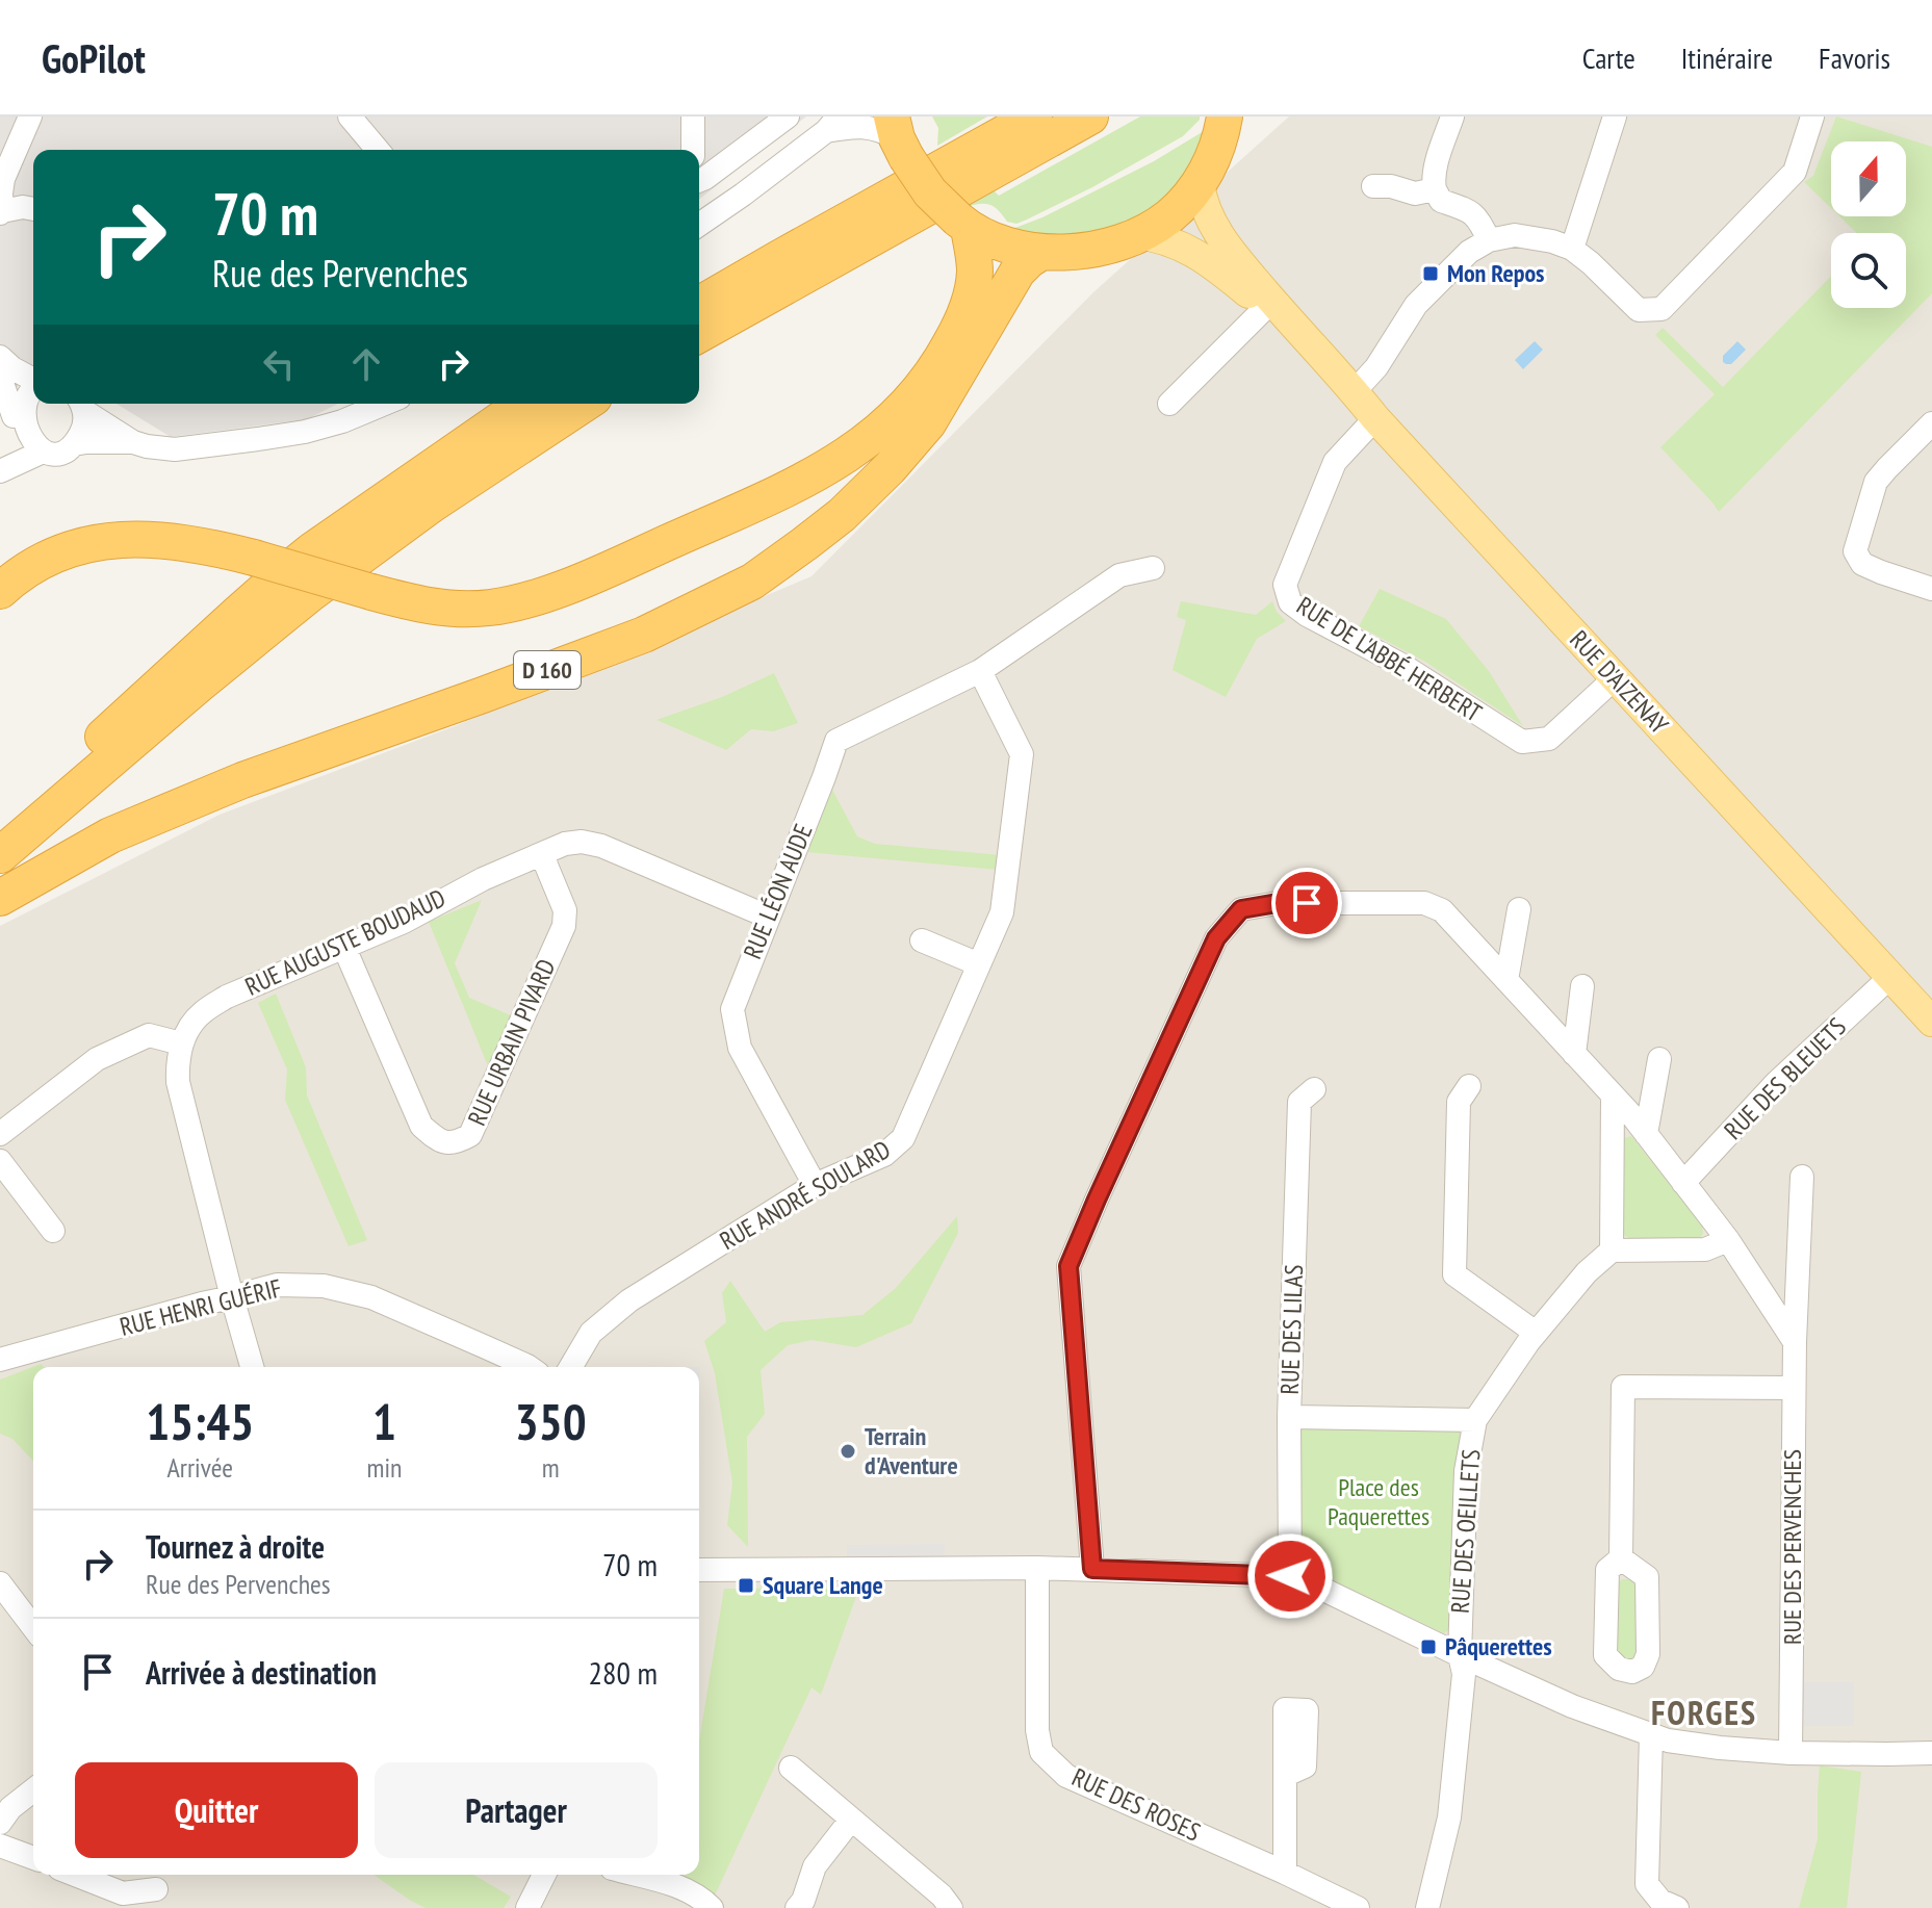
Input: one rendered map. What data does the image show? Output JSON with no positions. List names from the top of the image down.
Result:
{
  "streets": {
    "highway": ["D 160"],
    "main road": ["RUE D'AIZENAY"],
    "street": [
      "RUE DE L'ABBÉ HERBERT",
      "RUE LÉON AUDE",
      "RUE AUGUSTE BOUDAUD",
      "RUE URBAIN PIVARD",
      "RUE DES BLEUETS",
      "RUE ANDRÉ SOULARD",
      "RUE HENRI GUÉRIF",
      "RUE DES LILAS",
      "RUE DES OEILLETS",
      "RUE DES PERVENCHES",
      "RUE DES ROSES"
    ]
  },
  "crossings": [
    ["RUE DE L'ABBÉ HERBERT", "RUE D'AIZENAY"],
    ["RUE D'AIZENAY", "RUE DES BLEUETS"],
    ["RUE LÉON AUDE", "RUE AUGUSTE BOUDAUD"],
    ["RUE LÉON AUDE", "RUE ANDRÉ SOULARD"],
    ["RUE AUGUSTE BOUDAUD", "RUE URBAIN PIVARD"]
  ],
  "districts": ["FORGES"],
  "parks": ["Place des Paquerettes"],
  "places": {
    "transit": ["Mon Repos", "Square Lange", "Pâquerettes"],
    "other": ["Terrain d'Aventure"]
  },
  "north": "top",
  "page": {
    "header": "GoPilot",
    "nav": ["Carte", "Itinéraire", "Favoris"],
    "turn": ["70 m", "Rue des Pervenches"],
    "eta": [
      "15:45",
      "Arrivée",
      "1",
      "min",
      "350",
      "m"
    ],
    "list": [
      {
        "name": "Tournez à droite",
        "note": "Rue des Pervenches",
        "value": "70 m"
      },
      {
        "name": "Arrivée à destination",
        "value": "280 m"
      }
    ],
    "buttons": ["Quitter", "Partager"]
  }
}
